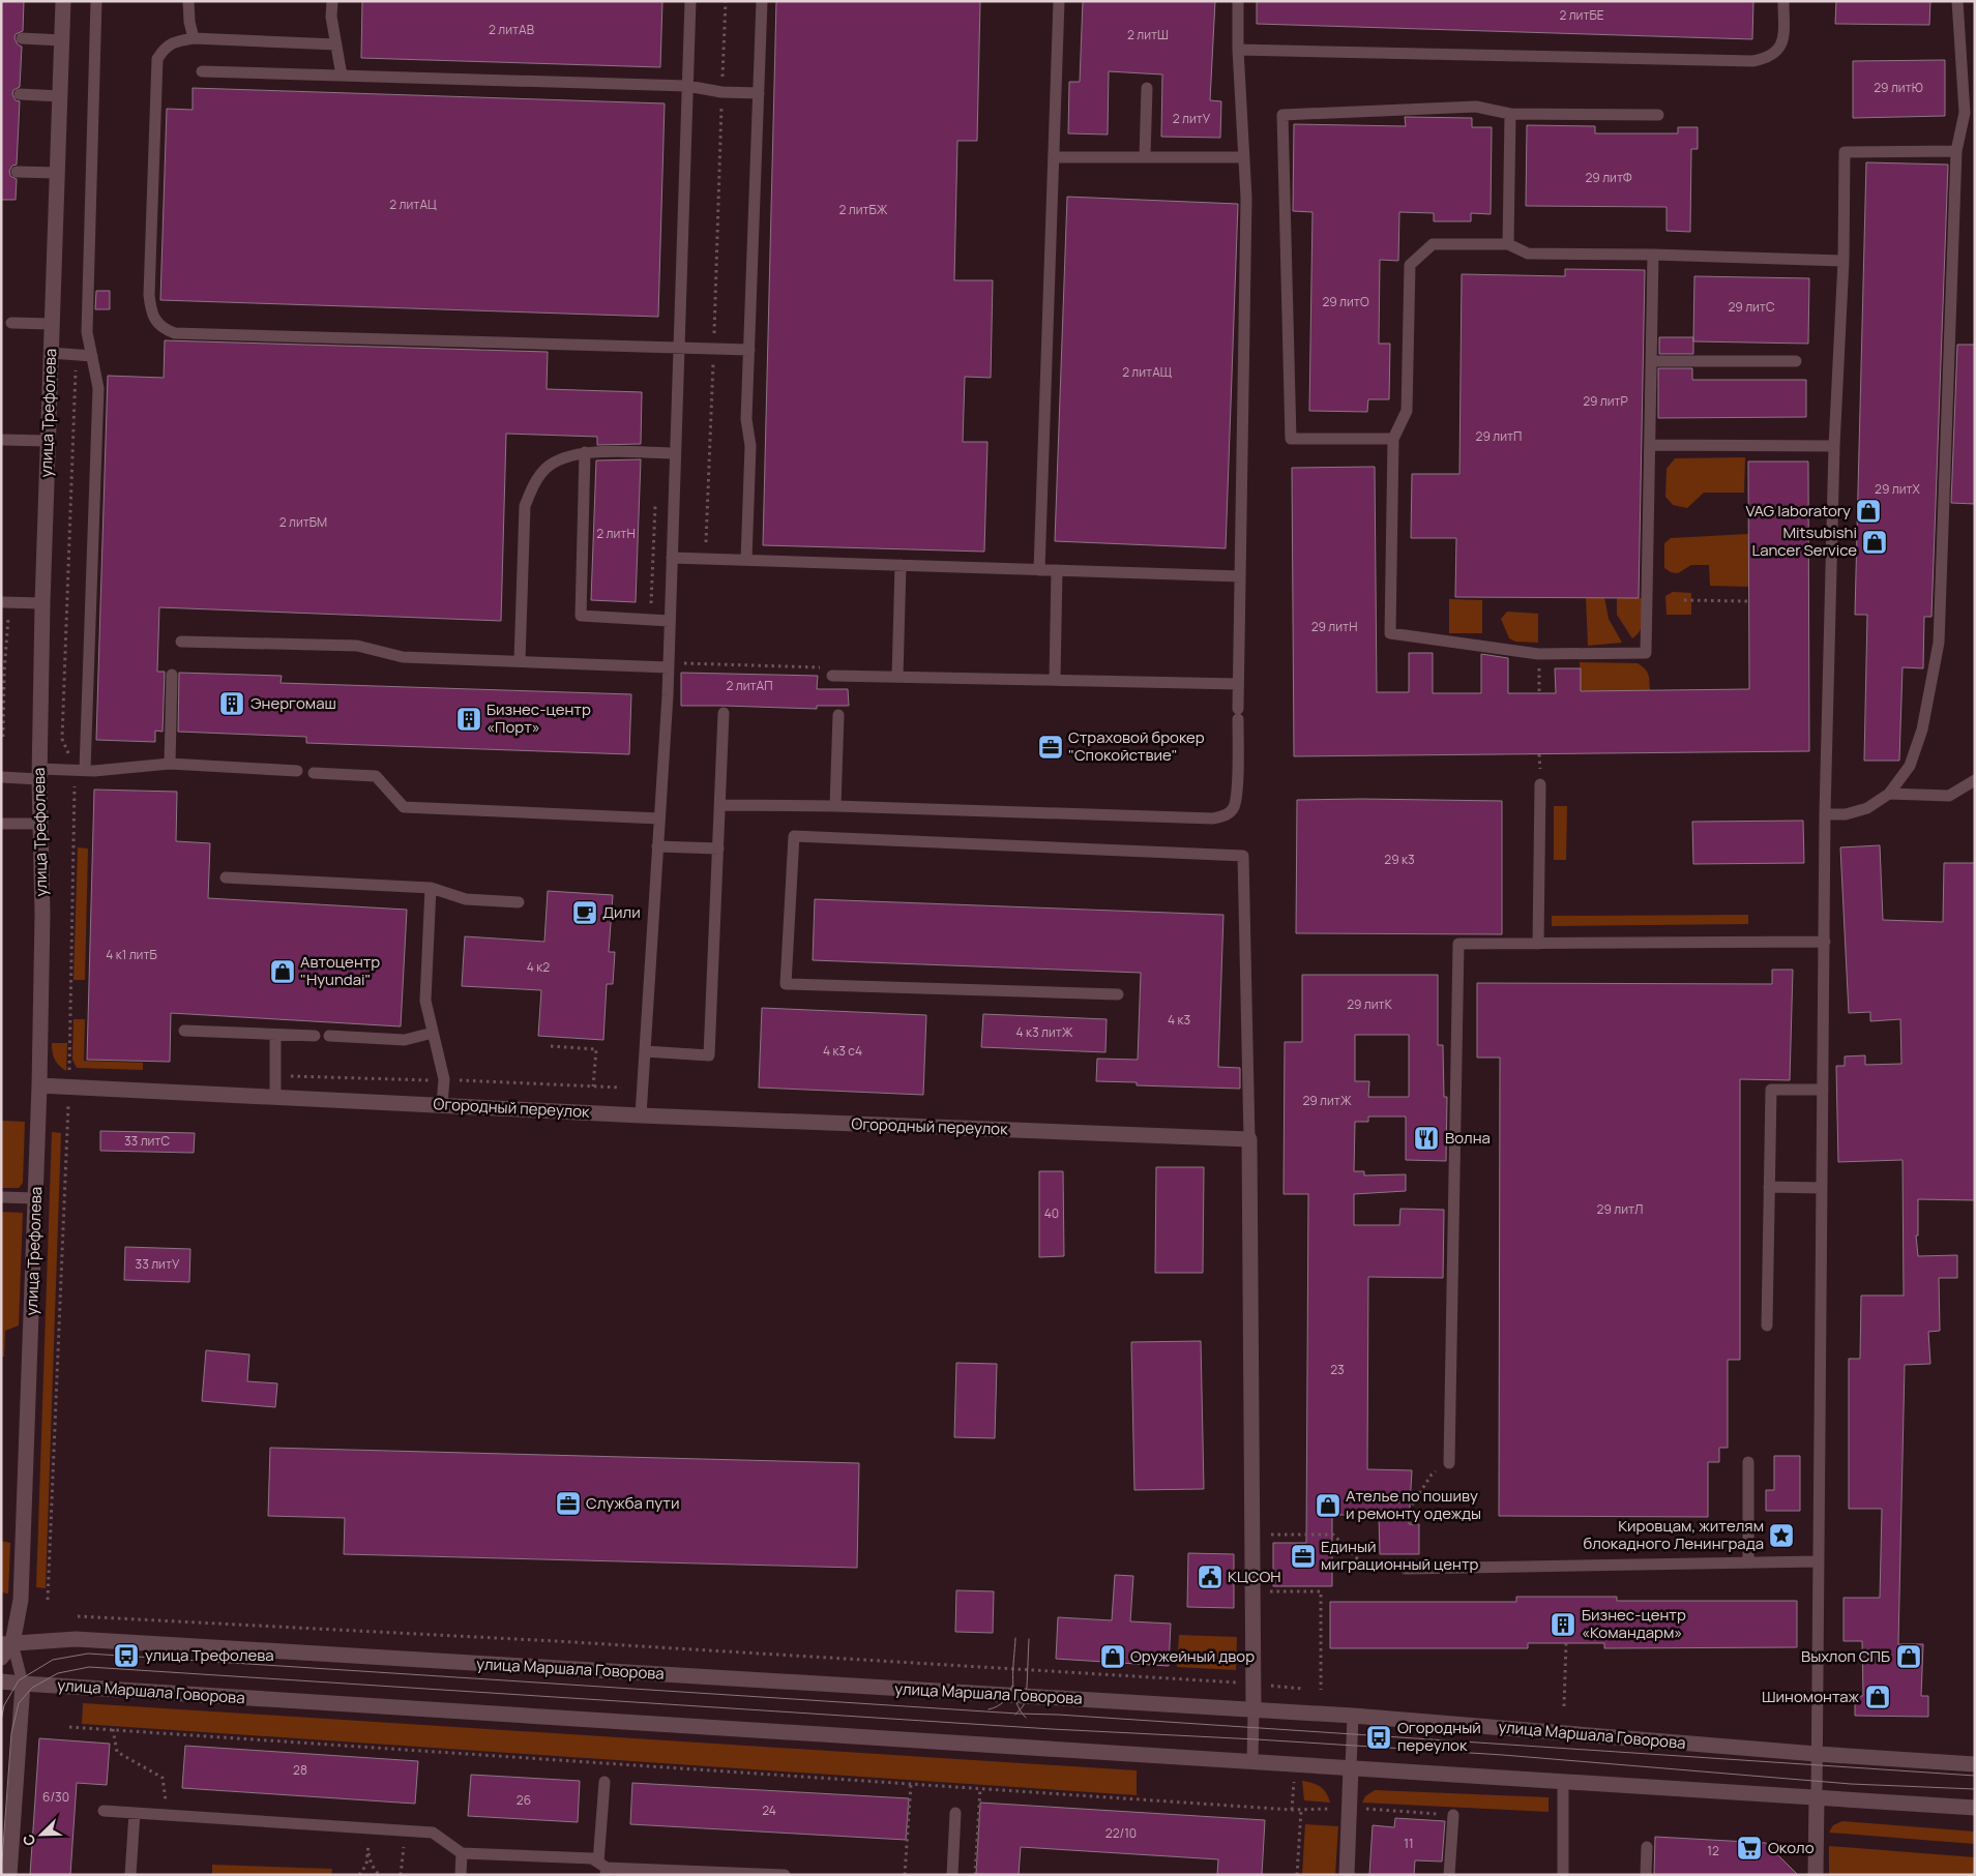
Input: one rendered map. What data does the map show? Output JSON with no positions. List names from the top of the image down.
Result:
{
  "streets": {
    "main road": ["улица Трефолева", "Огородный переулок", "улица Маршала Говорова"]
  },
  "crossings": [
    ["улица Трефолева", "Огородный переулок"],
    ["улица Трефолева", "улица Маршала Говорова"]
  ],
  "places": {
    "shop": [
      "VAG laboratory",
      "Mitsubishi Lancer Service",
      "Автоцентр \"Hyundai\"",
      "Ателье по пошиву и ремонту одежды",
      "Оружейный двор",
      "Выхлоп СПБ",
      "Шиномонтаж"
    ],
    "building": ["Энергомаш", "Бизнес-центр «Порт»", "Бизнес-центр «Командарм»"],
    "office": ["Страховой брокер \"Спокойствие\"", "Служба пути", "Единый миграционный центр"],
    "cafe": ["Дили"],
    "restaurant": ["Волна"],
    "place": ["Кировцам, жителям блокадного Ленинграда"],
    "public building": ["КЦСОН"],
    "bus stop": ["улица Трефолева", "Огородный переулок"],
    "supermarket": ["Около"]
  },
  "house_numbers": [
    "2 литБЕ",
    "2 литАВ",
    "2 литШ",
    "29 литЮ",
    "2 литУ",
    "29 литФ",
    "2 литАЦ",
    "2 литБЖ",
    "29 литО",
    "29 литC",
    "2 литАЩ",
    "29 литР",
    "29 литП",
    "29 литХ",
    "2 литБМ",
    "2 литН",
    "29 литН",
    "2 литАП",
    "29 к3",
    "4 к1 литБ",
    "4 к2",
    "29 литК",
    "4 к3",
    "4 к3 литЖ",
    "4 к3 с4",
    "29 литЖ",
    "33 литС",
    "29 литЛ",
    "40",
    "33 литУ",
    "23",
    "28",
    "6/30",
    "26",
    "24",
    "22/10",
    "11",
    "12"
  ],
  "north": "bottom left"
}
